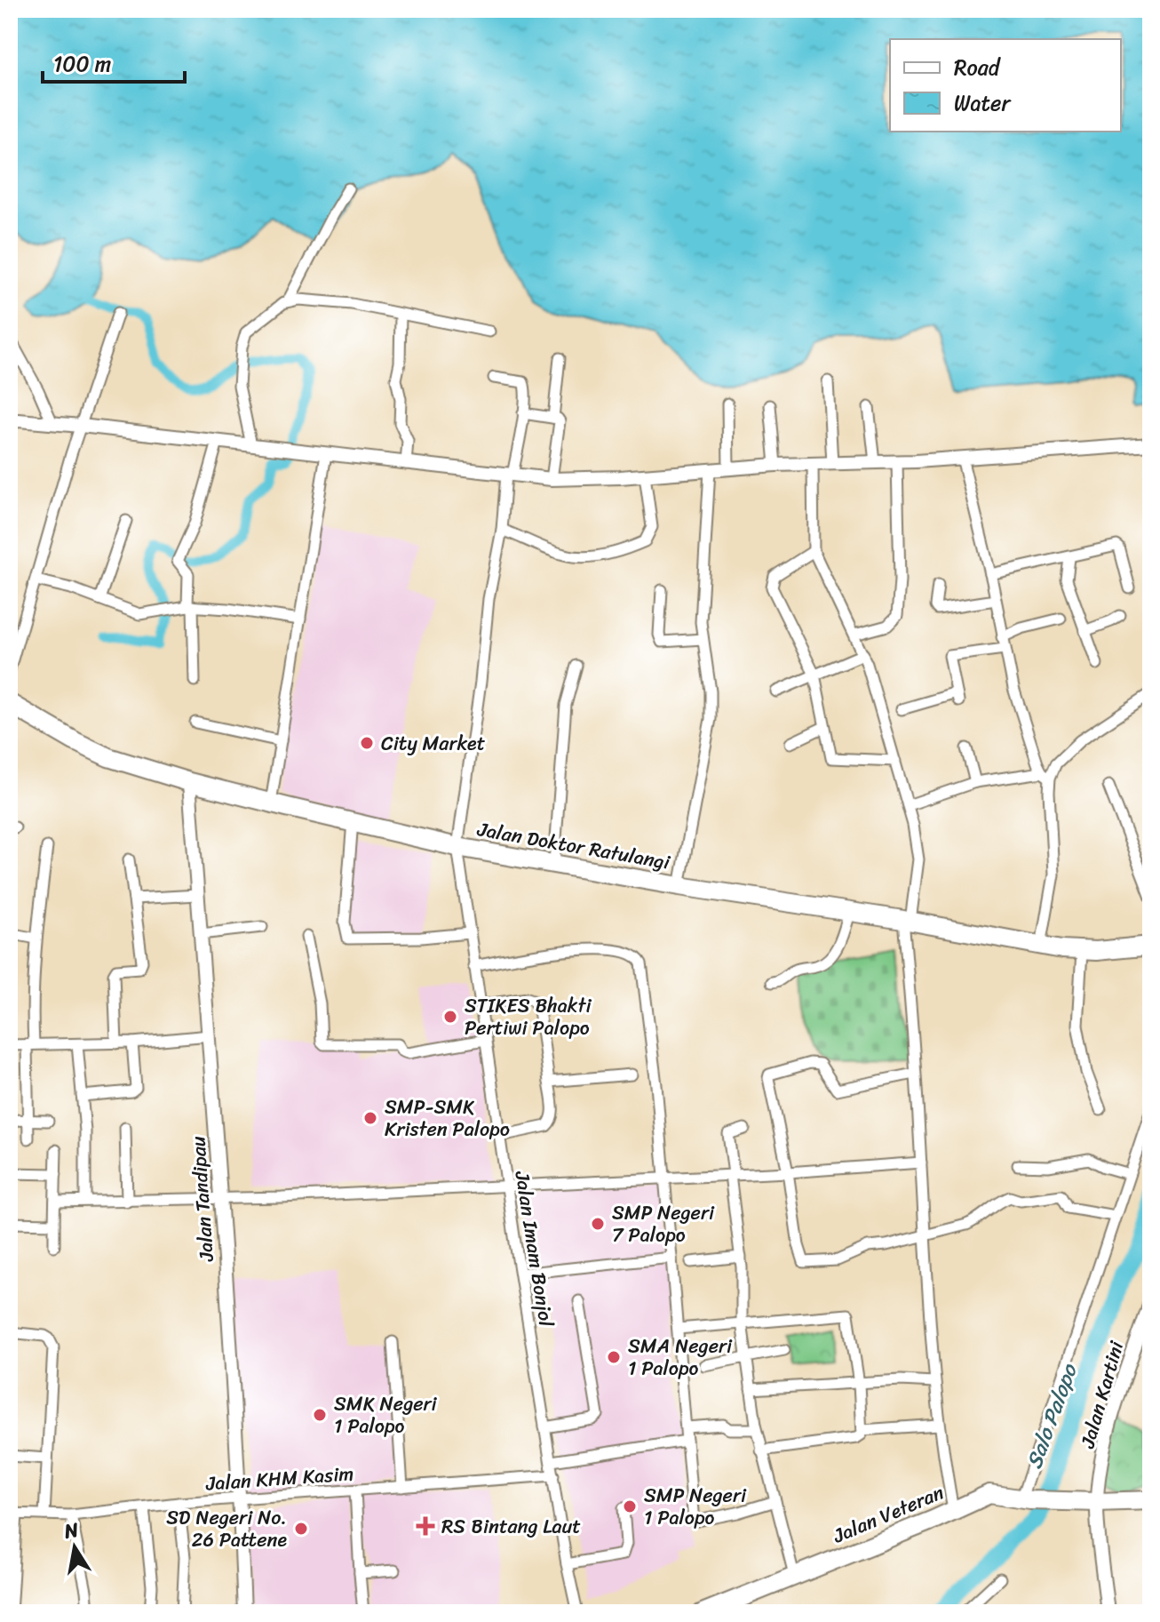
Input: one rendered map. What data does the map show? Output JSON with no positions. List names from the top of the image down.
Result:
{
  "streets": {
    "highway": ["Jalan Doktor Ratulangi", "Jalan Veteran"],
    "street": [
      "Jalan Tandipau",
      "Jalan Imam Bonjol",
      "Jalan Kartini",
      "Jalan KHM Kasim"
    ]
  },
  "crossings": [
    ["Jalan Doktor Ratulangi", "Jalan Tandipau"],
    ["Jalan Doktor Ratulangi", "Jalan Imam Bonjol"],
    ["Jalan Tandipau", "Jalan KHM Kasim"],
    ["Jalan Imam Bonjol", "Jalan KHM Kasim"],
    ["Jalan Kartini", "Jalan Veteran"]
  ],
  "water": ["Salo Palopo"],
  "places": {
    "other": [
      "City Market",
      "STIKES Bhakti Pertiwi Palopo",
      "SMP-SMK Kristen Palopo",
      "SMP Negeri 7 Palopo",
      "SMA Negeri 1 Palopo",
      "SMK Negeri 1 Palopo",
      "SMP Negeri 1 Palopo",
      "SD Negeri No. 26 Pattene"
    ],
    "health": ["RS Bintang Laut"]
  },
  "legend": ["Road", "Water"],
  "scale_bar": "100 m",
  "north": "top"
}
